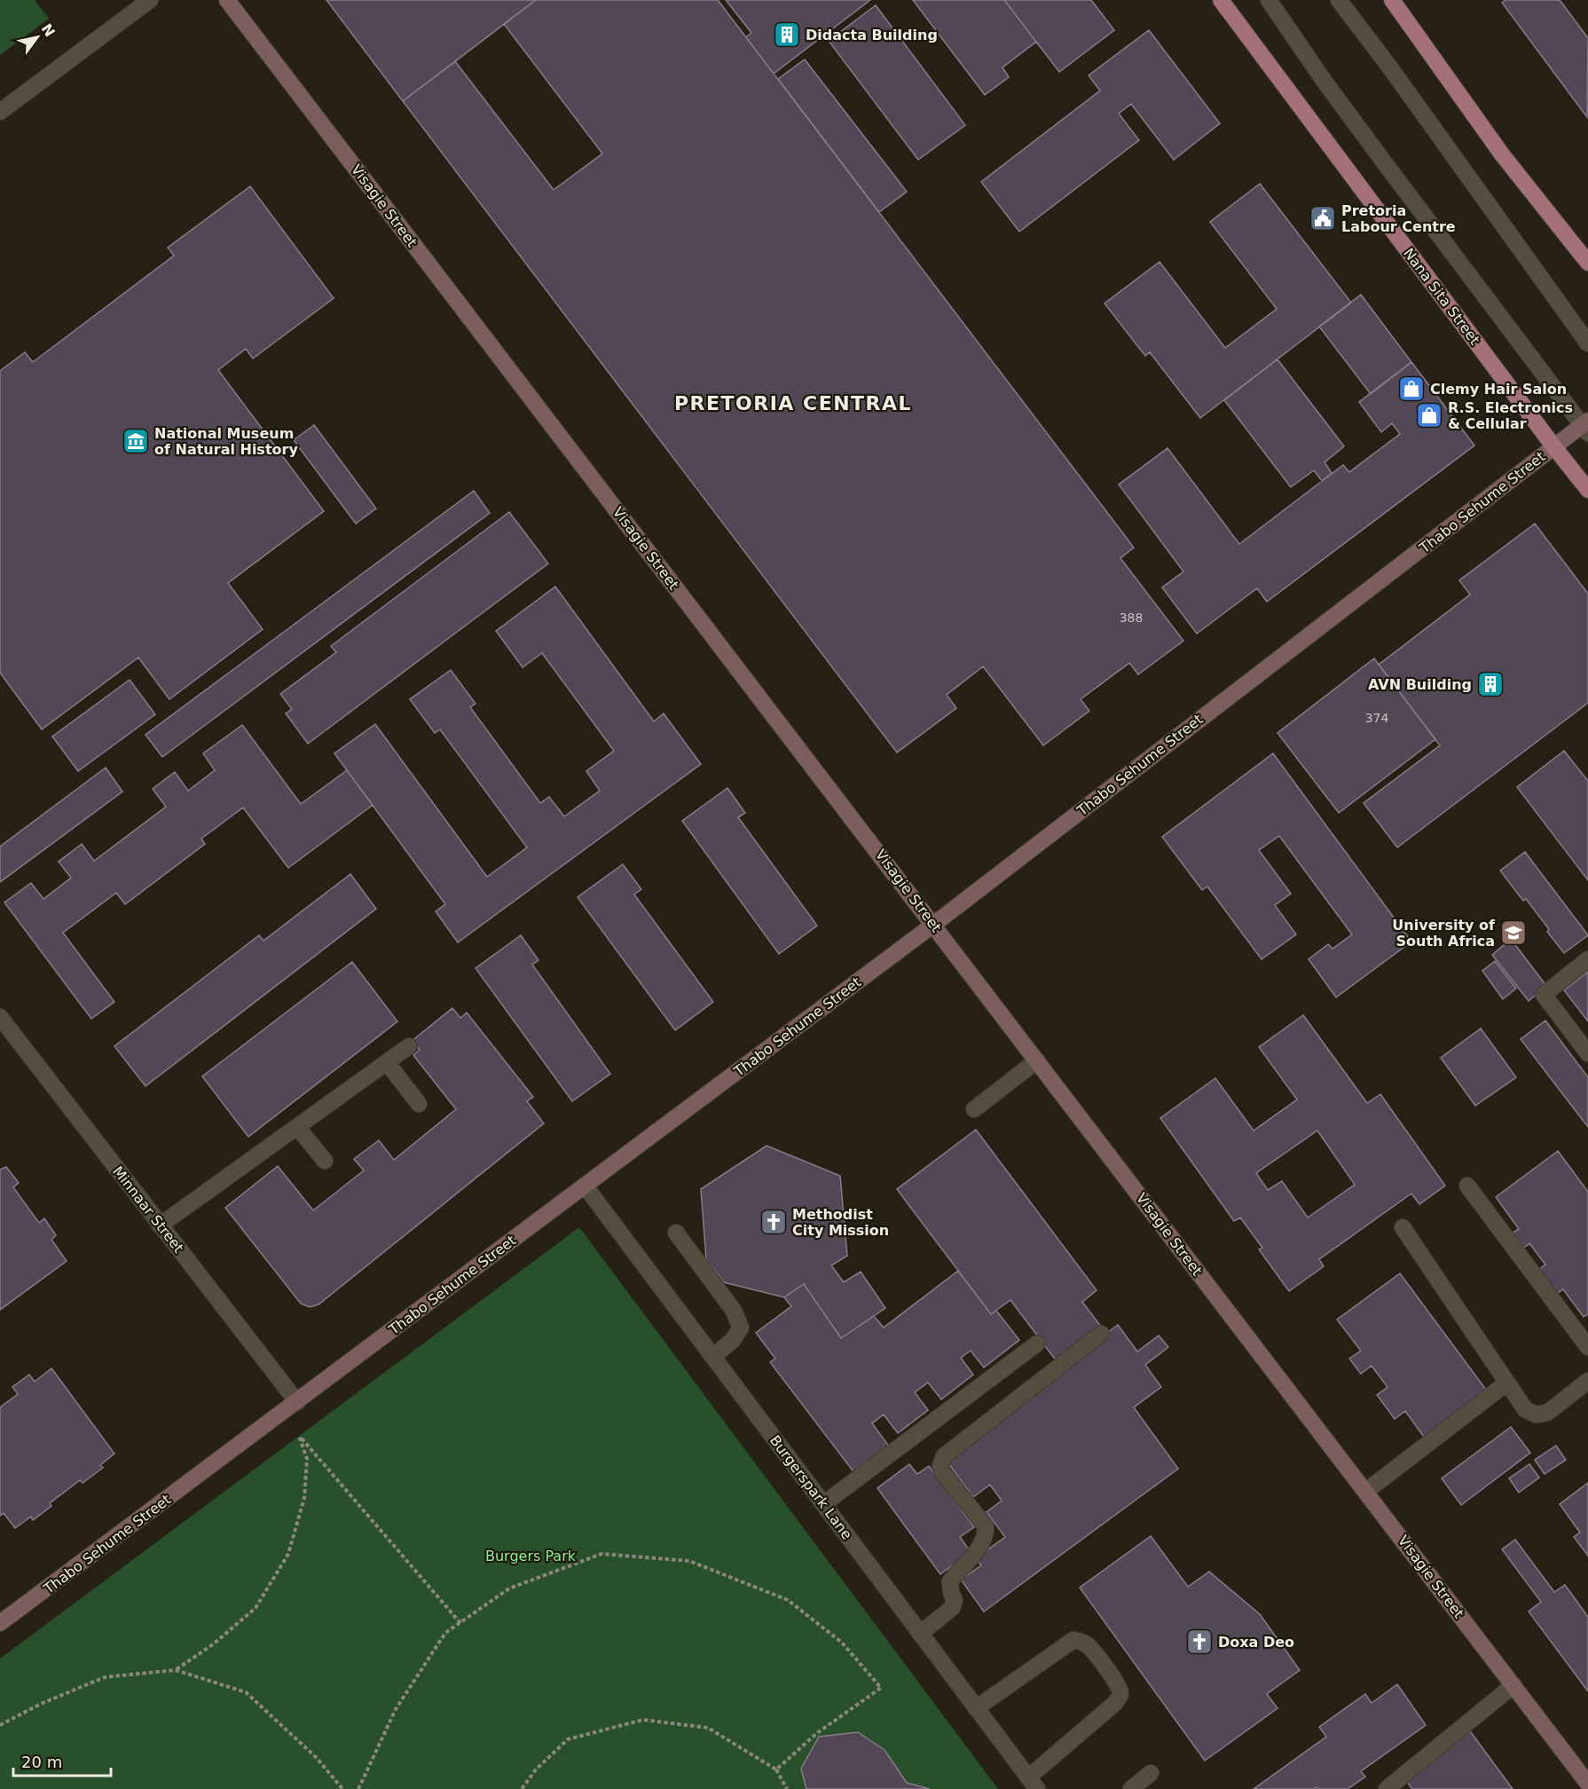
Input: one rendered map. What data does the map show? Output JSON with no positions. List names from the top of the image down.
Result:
{
  "streets": {
    "main road": ["Nana Sita Street"],
    "street": [
      "Visagie Street",
      "Thabo Sehume Street",
      "Minnaar Street",
      "Burgerspark Lane"
    ]
  },
  "crossings": [
    ["Visagie Street", "Thabo Sehume Street"],
    ["Nana Sita Street", "Thabo Sehume Street"],
    ["Thabo Sehume Street", "Minnaar Street"],
    ["Thabo Sehume Street", "Burgerspark Lane"]
  ],
  "districts": ["PRETORIA CENTRAL"],
  "parks": ["Burgers Park"],
  "places": {
    "building": ["Didacta Building", "AVN Building"],
    "public building": ["Pretoria Labour Centre"],
    "shop": ["Clemy Hair Salon", "R.S. Electronics & Cellular"],
    "museum": ["National Museum of Natural History"],
    "school or university": ["University of South Africa"],
    "church": ["Methodist City Mission", "Doxa Deo"]
  },
  "house_numbers": ["388", "374"],
  "scale_bar": "20 m",
  "north": "top right"
}
